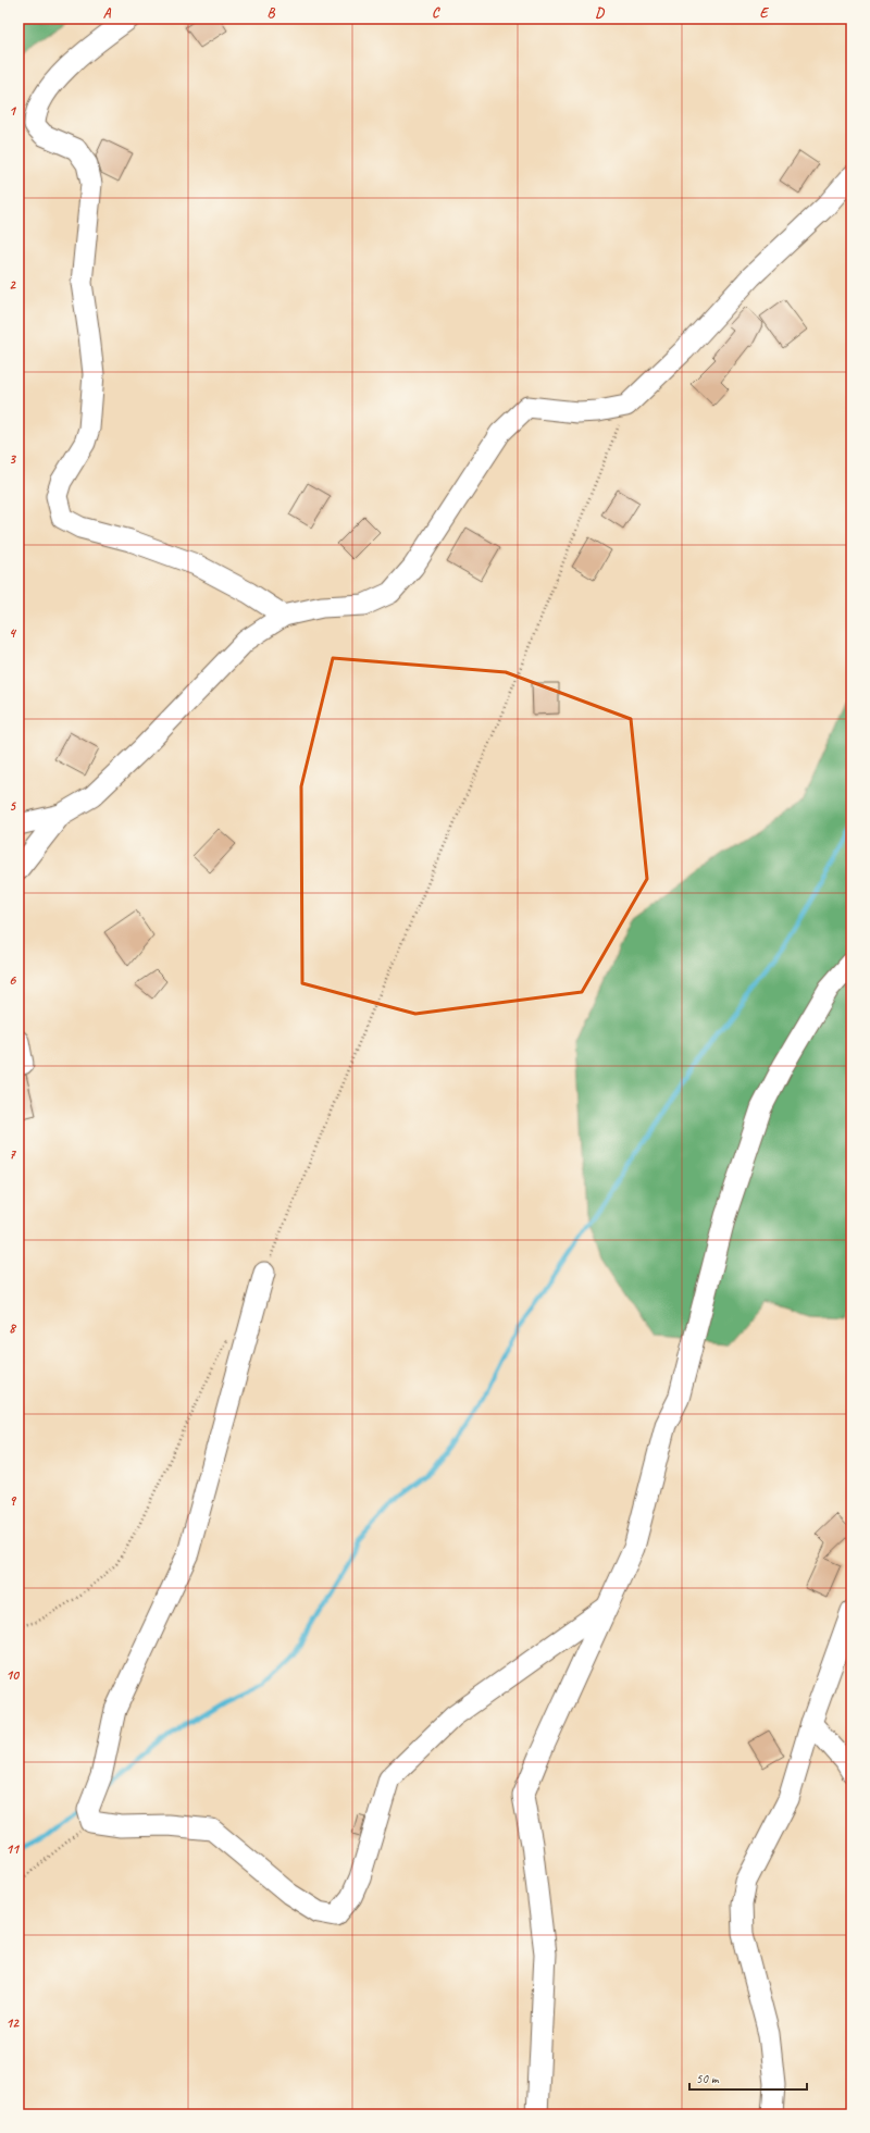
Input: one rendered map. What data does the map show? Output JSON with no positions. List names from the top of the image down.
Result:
{
  "scale_bar": "50 m",
  "grid": {
    "columns": [
      "A",
      "B",
      "C",
      "D",
      "E"
    ],
    "rows": [
      "1",
      "2",
      "3",
      "4",
      "5",
      "6",
      "7",
      "8",
      "9",
      "10",
      "11",
      "12"
    ]
  }
}
